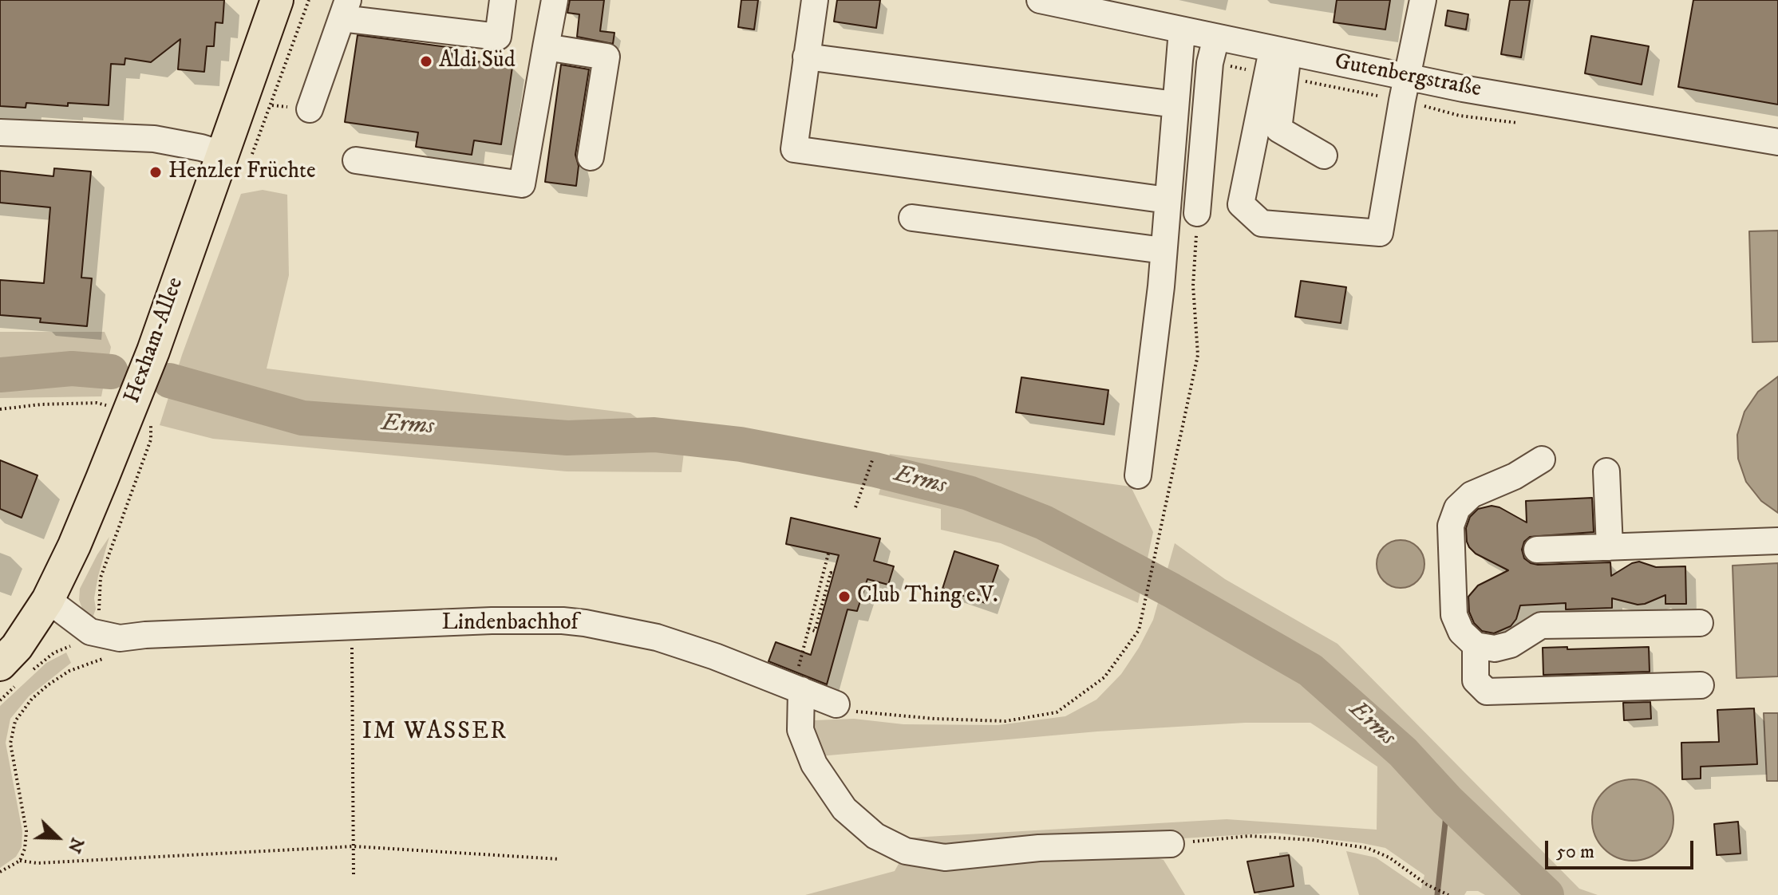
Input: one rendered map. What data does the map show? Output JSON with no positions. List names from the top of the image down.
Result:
{
  "streets": {
    "main road": ["Hexham-Allee"],
    "street": ["Gutenbergstraße", "Lindenbachhof"]
  },
  "crossings": [
    ["Hexham-Allee", "Lindenbachhof"]
  ],
  "districts": ["IM WASSER"],
  "water": ["Erms"],
  "places": ["Aldi Süd", "Henzler Früchte", "Club Thing e.V."],
  "scale_bar": "50 m",
  "north": "bottom right"
}
